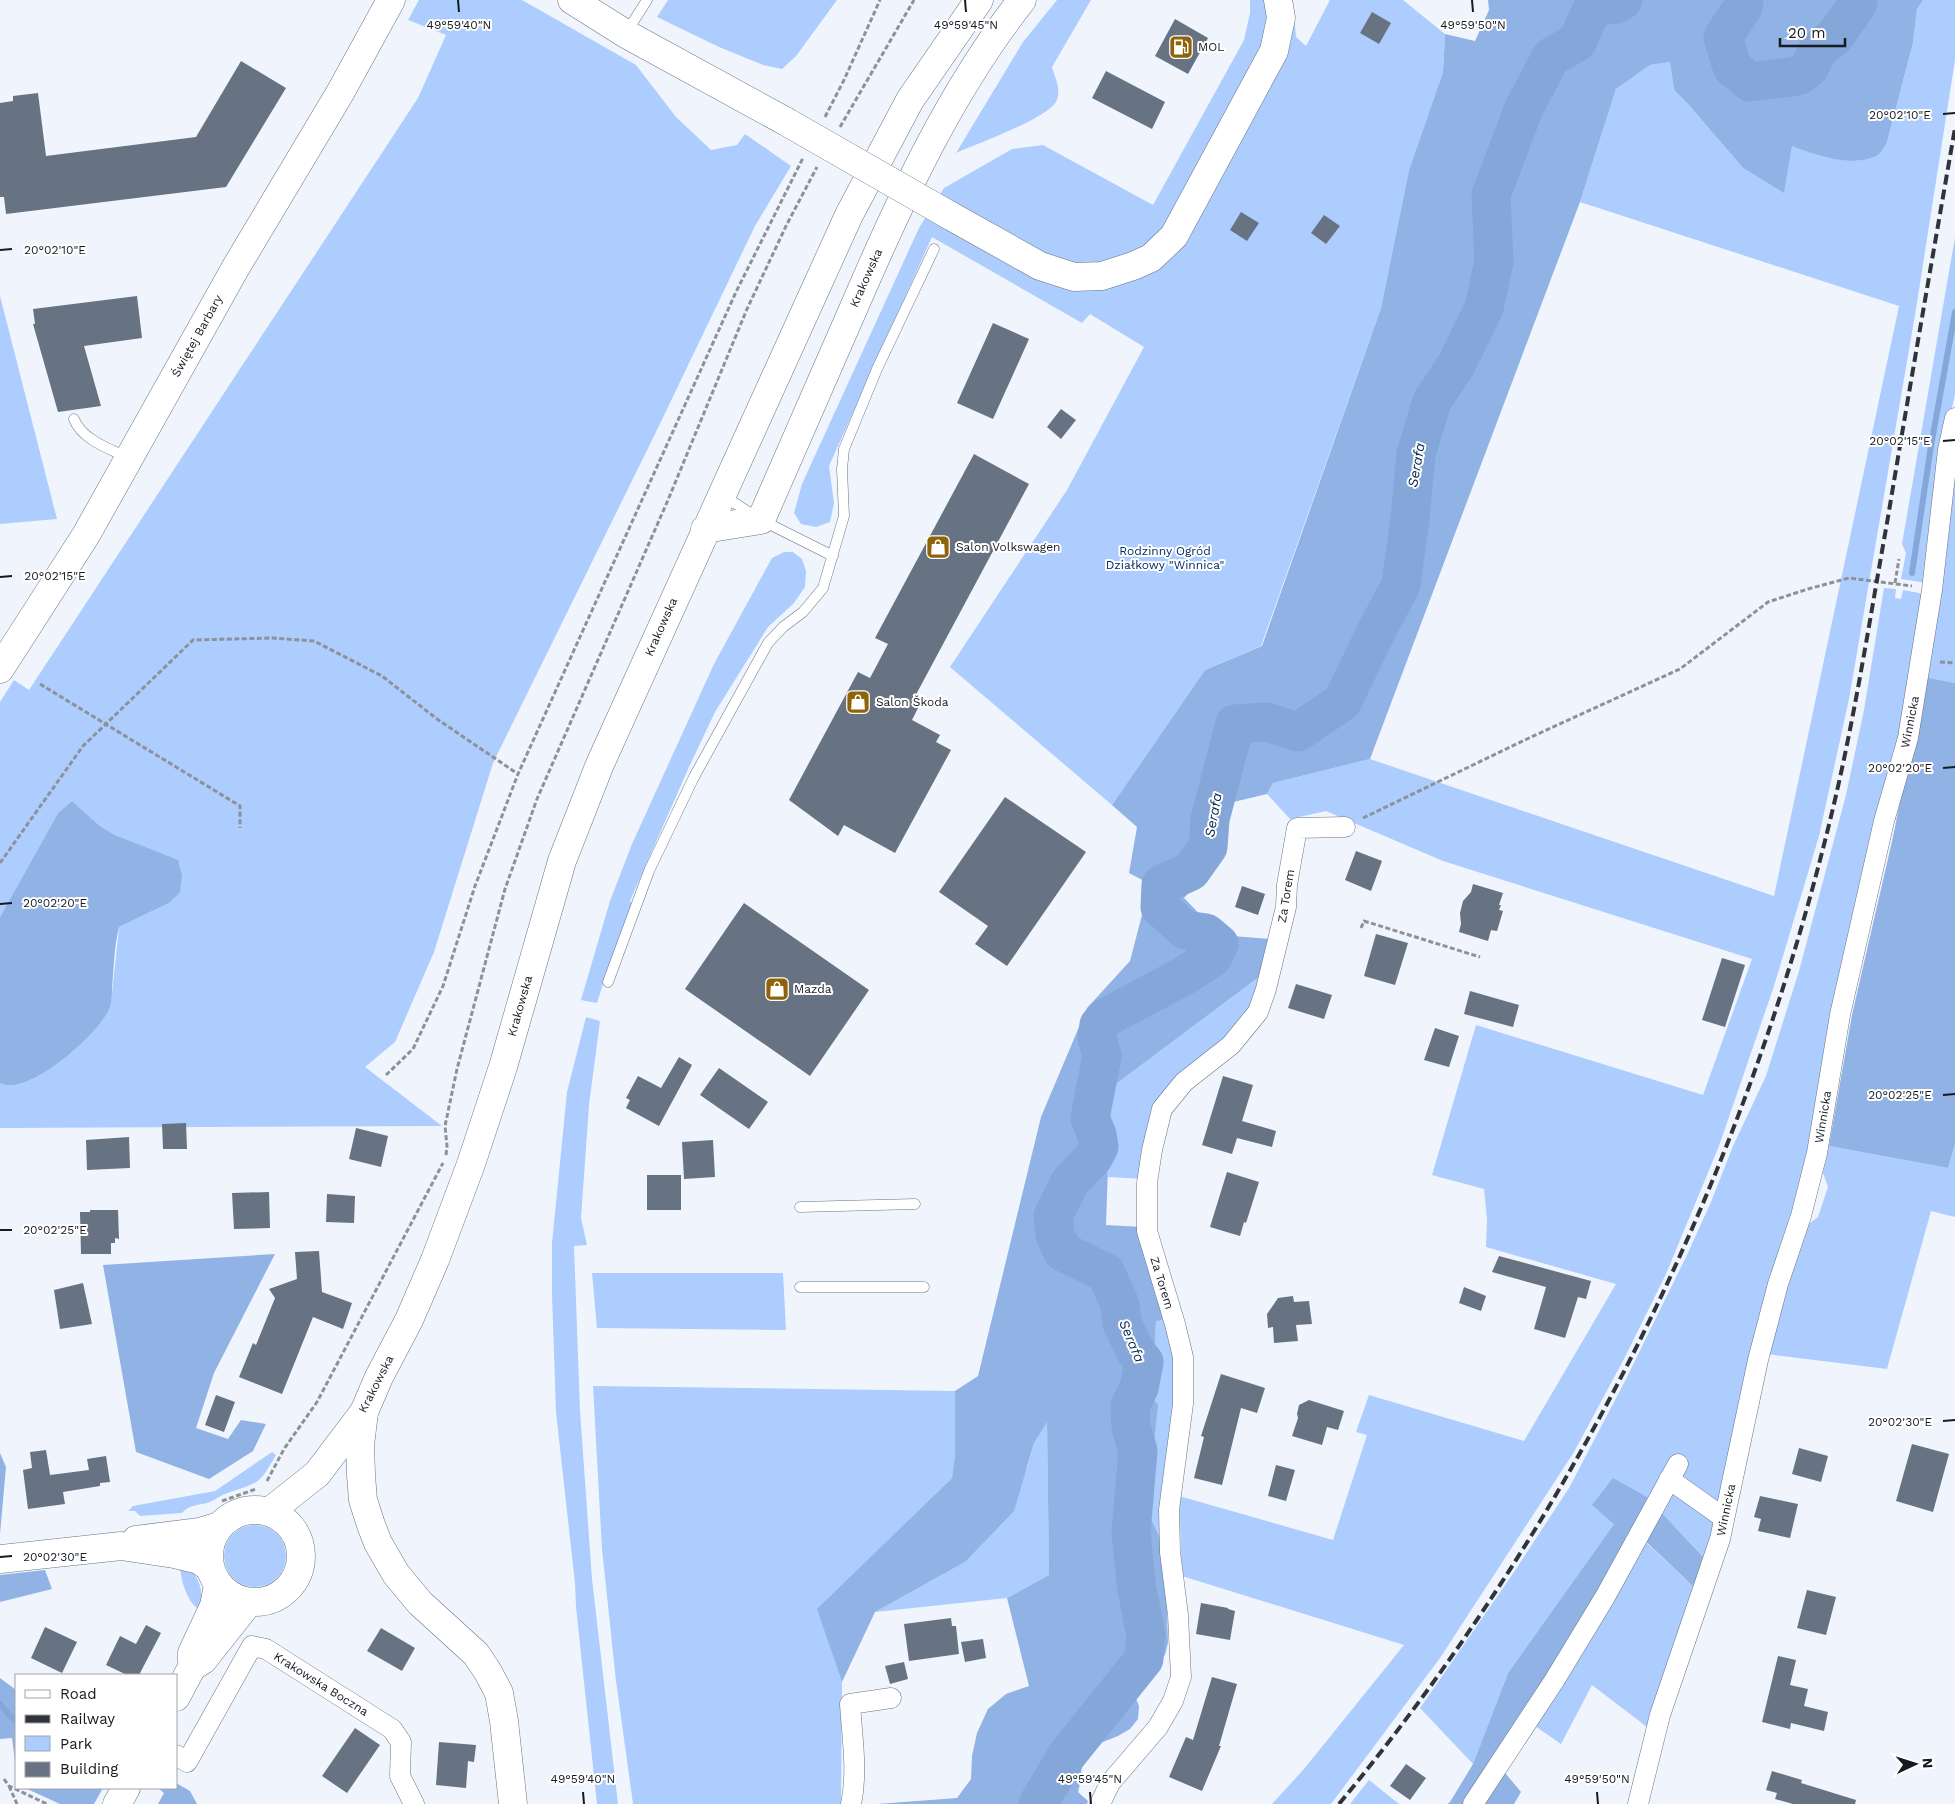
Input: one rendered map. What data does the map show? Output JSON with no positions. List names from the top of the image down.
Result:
{
  "streets": {
    "main road": ["Krakowska", "Świętej Barbary"],
    "street": ["Winnicka", "Za Torem", "Krakowska Boczna"]
  },
  "water": ["Serafa"],
  "parks": ["Rodzinny Ogród Działkowy \"Winnica\""],
  "places": {
    "fuel station": ["MOL"],
    "shop": ["Salon Volkswagen", "Salon Škoda", "Mazda"]
  },
  "legend": [
    "Road",
    "Railway",
    "Park",
    "Building"
  ],
  "scale_bar": "20 m",
  "north": "right",
  "coordinates": [
    "49°59'40\"N",
    "49°59'45\"N",
    "49°59'50\"N",
    "20°02'10\"E",
    "20°02'15\"E",
    "20°02'20\"E",
    "20°02'25\"E",
    "20°02'30\"E"
  ]
}
